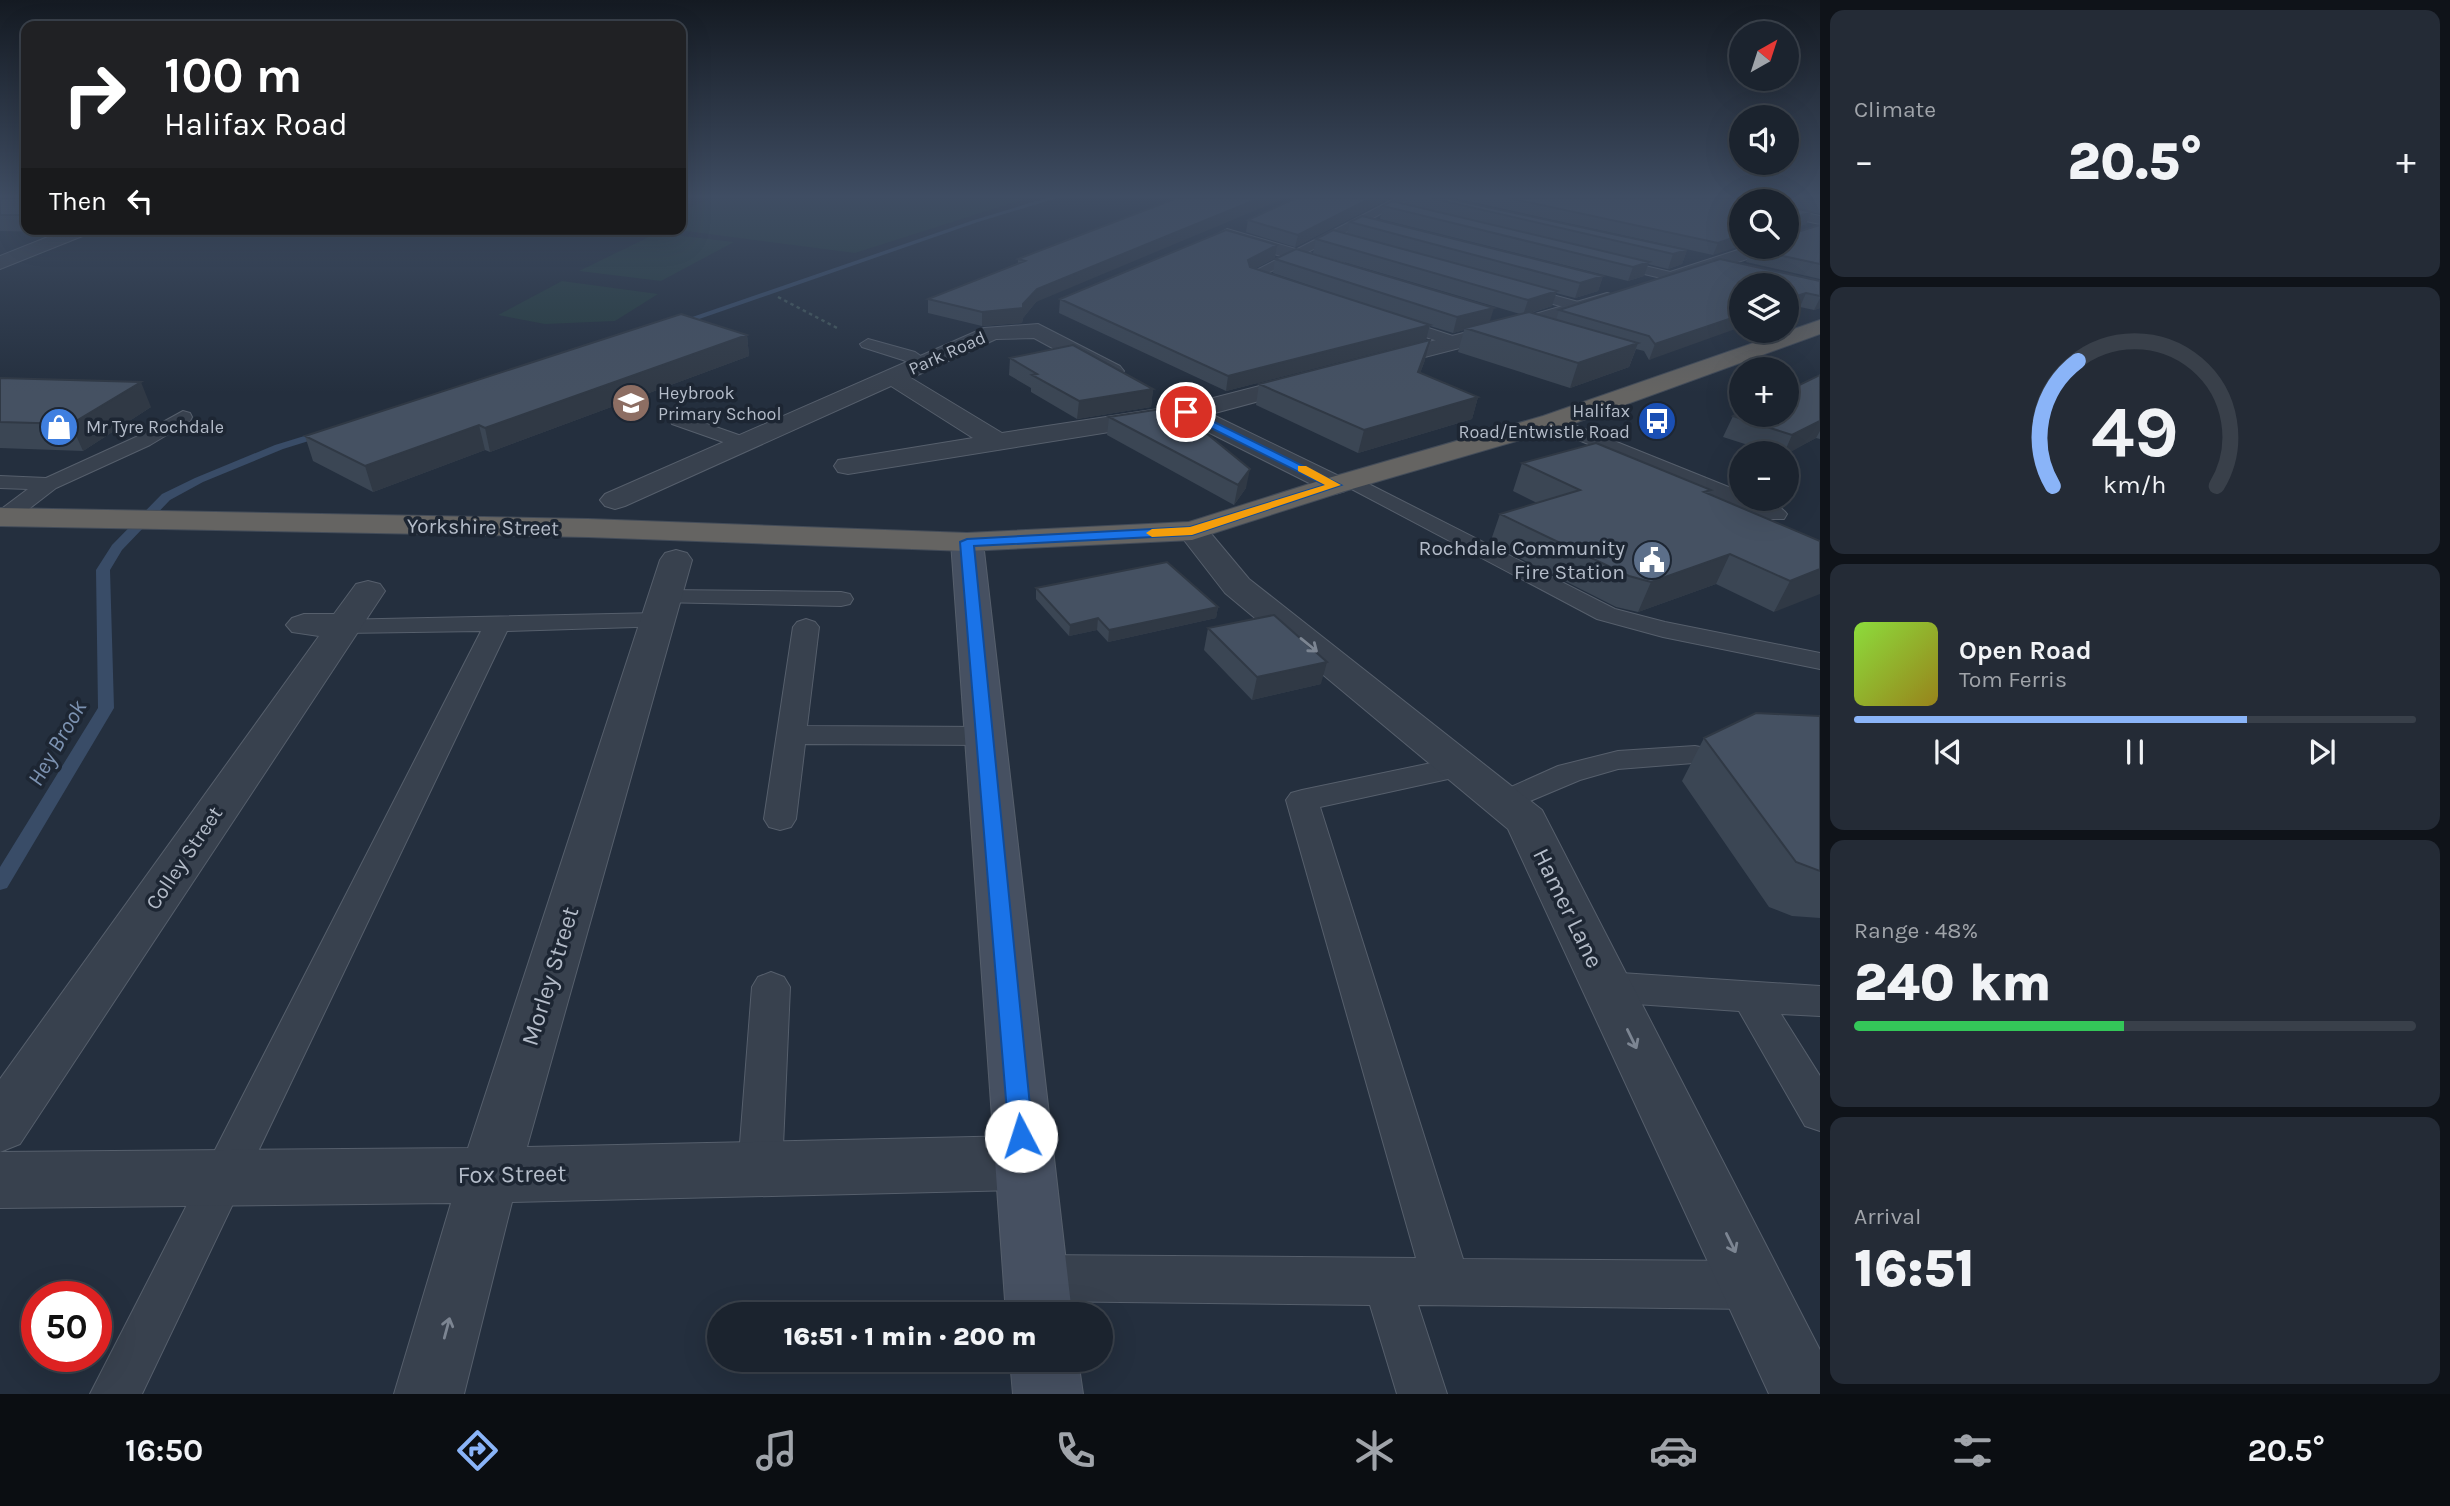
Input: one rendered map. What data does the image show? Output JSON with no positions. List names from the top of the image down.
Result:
{
  "streets": {
    "highway": ["Yorkshire Street"],
    "street": [
      "Park Road",
      "Colley Street",
      "Hamer Lane",
      "Morley Street",
      "Fox Street"
    ]
  },
  "crossings": [
    ["Yorkshire Street", "Hamer Lane"],
    ["Morley Street", "Fox Street"]
  ],
  "one_way": ["Hamer Lane"],
  "water": ["Hey Brook"],
  "places": {
    "school or university": ["Heybrook Primary School"],
    "bus stop": ["Halifax Road/Entwistle Road"],
    "shop": ["Mr Tyre Rochdale"],
    "public building": ["Rochdale Community Fire Station"]
  },
  "north": "top right",
  "page": {
    "tile": [
      "Climate",
      ["Range · 48%", "240 km"],
      ["Arrival", "16:51"]
    ],
    "map_buttons": ["+", "−"],
    "turn": ["100 m", "Halifax Road"],
    "heat": ["−", "20.5°", "+"],
    "then": "Then",
    "song": ["Open Road", "Tom Ferris"],
    "limit": "50",
    "trip": "16:51 · 1 min · 200 m",
    "tabs": ["16:50", "20.5°"],
    "gauge": ["49", "km/h"]
  }
}
